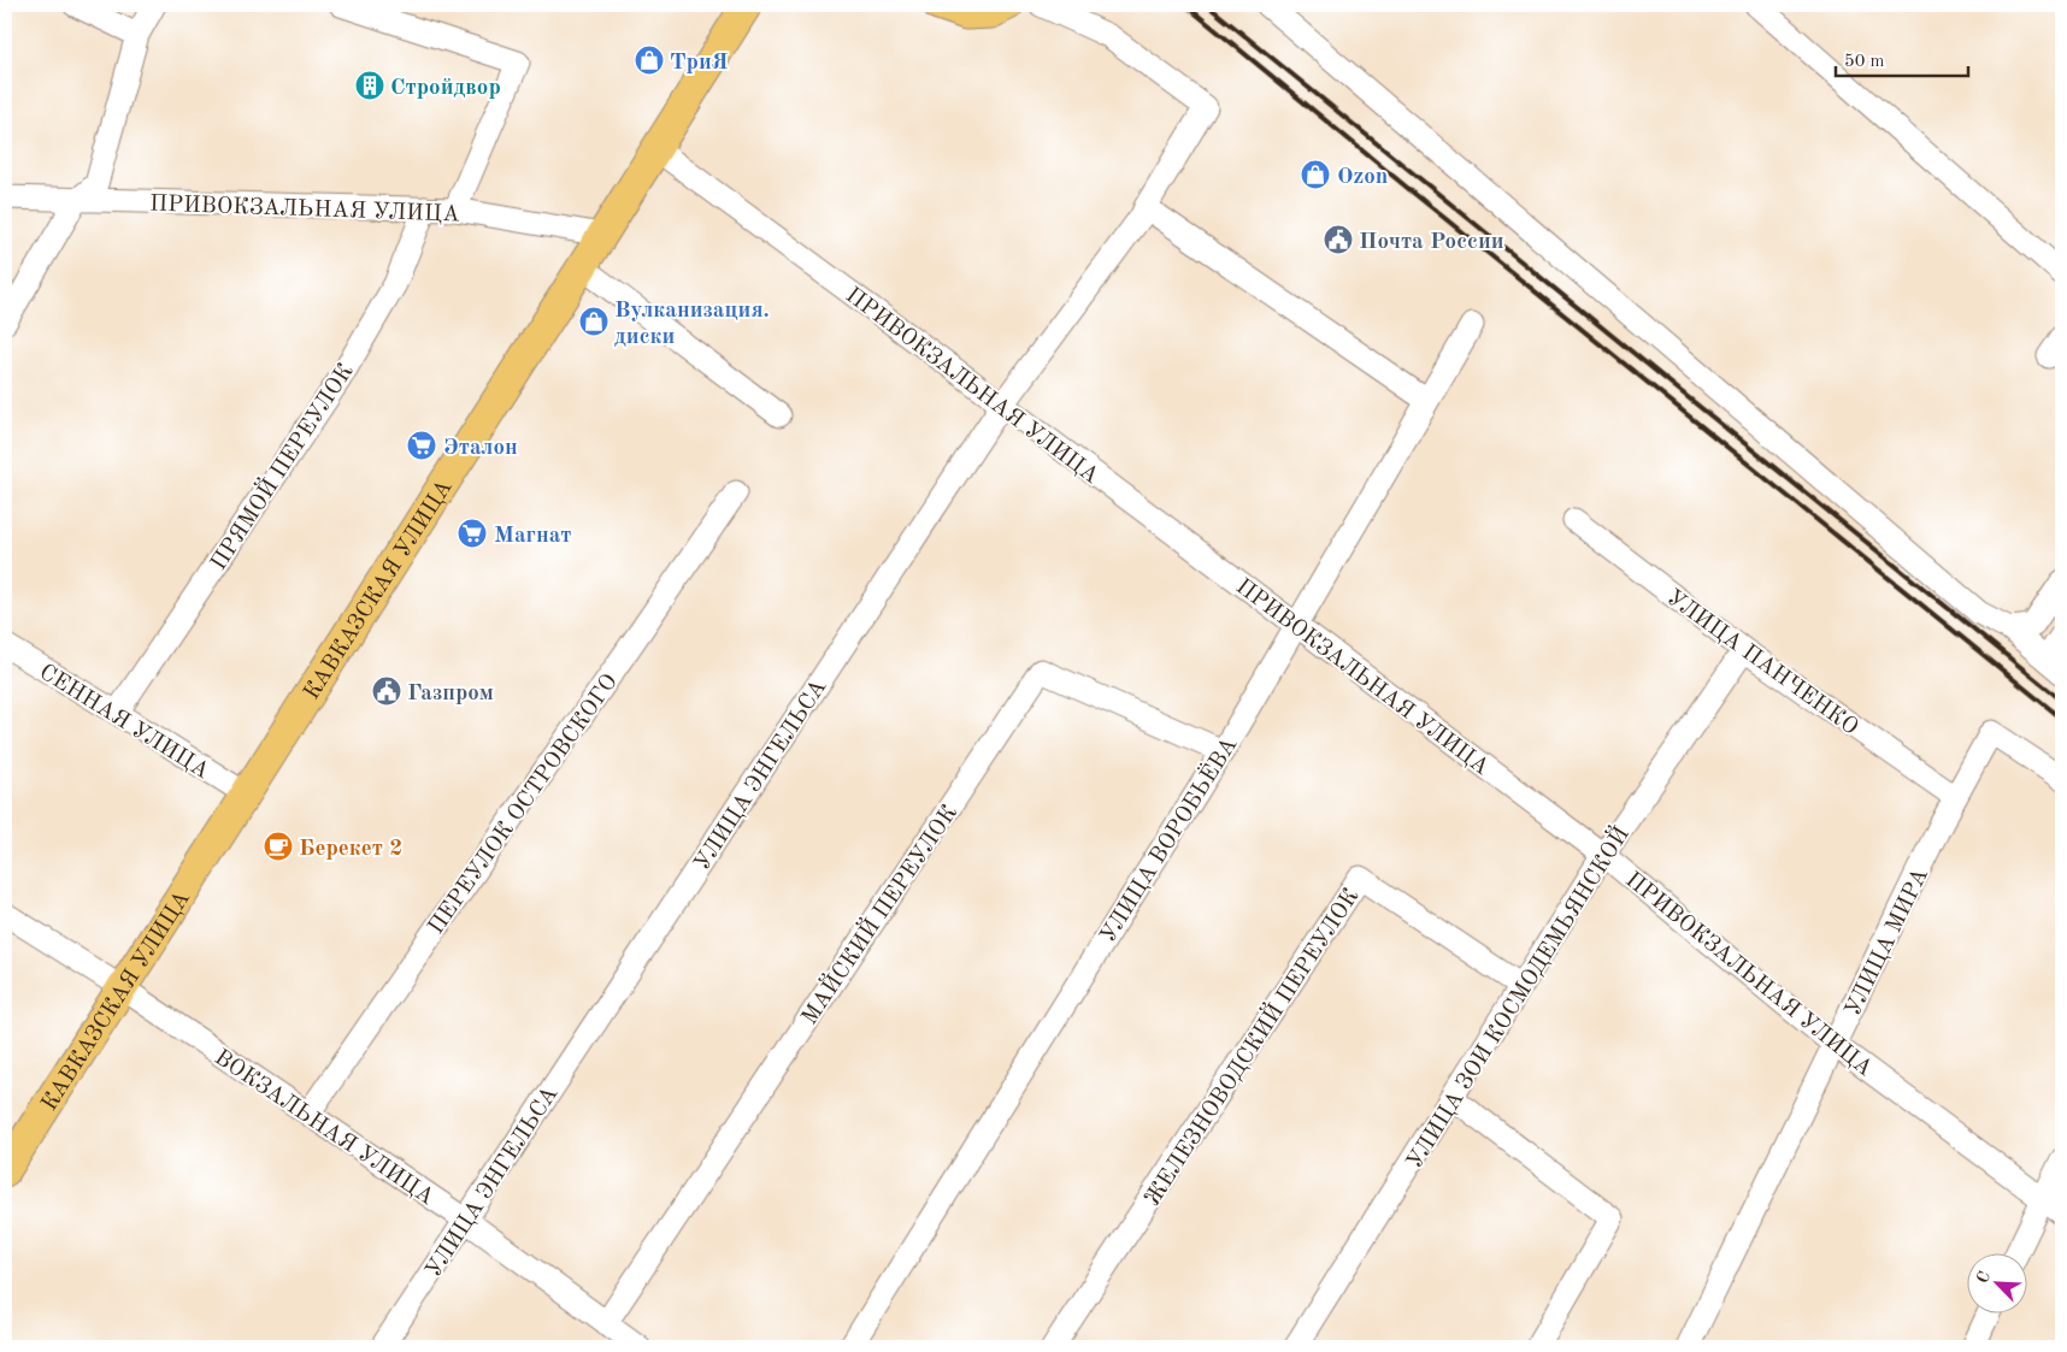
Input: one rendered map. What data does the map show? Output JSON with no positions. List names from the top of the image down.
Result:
{
  "streets": {
    "main road": ["КАВКАЗСКАЯ УЛИЦА"],
    "street": [
      "ПРИВОКЗАЛЬНАЯ УЛИЦА",
      "ПРЯМОЙ ПЕРЕУЛОК",
      "УЛИЦА ПАНЧЕНКО",
      "СЕННАЯ УЛИЦА",
      "УЛИЦА ЭНГЕЛЬСА",
      "ПЕРЕУЛОК ОСТРОВСКОГО",
      "УЛИЦА ВОРОБЬЁВА",
      "МАЙСКИЙ ПЕРЕУЛОК",
      "УЛИЦА МИРА",
      "УЛИЦА ЗОИ КОСМОДЕМЬЯНСКОЙ",
      "ЖЕЛЕЗНОВОДСКИЙ ПЕРЕУЛОК",
      "ВОКЗАЛЬНАЯ УЛИЦА"
    ]
  },
  "crossings": [
    ["ПРИВОКЗАЛЬНАЯ УЛИЦА", "ПРЯМОЙ ПЕРЕУЛОК"],
    ["ПРИВОКЗАЛЬНАЯ УЛИЦА", "КАВКАЗСКАЯ УЛИЦА"],
    ["ПРИВОКЗАЛЬНАЯ УЛИЦА", "УЛИЦА ЭНГЕЛЬСА"],
    ["ПРИВОКЗАЛЬНАЯ УЛИЦА", "УЛИЦА ВОРОБЬЁВА"],
    ["ПРИВОКЗАЛЬНАЯ УЛИЦА", "УЛИЦА МИРА"],
    ["ПРИВОКЗАЛЬНАЯ УЛИЦА", "УЛИЦА ЗОИ КОСМОДЕМЬЯНСКОЙ"],
    ["ПРЯМОЙ ПЕРЕУЛОК", "СЕННАЯ УЛИЦА"],
    ["КАВКАЗСКАЯ УЛИЦА", "СЕННАЯ УЛИЦА"],
    ["КАВКАЗСКАЯ УЛИЦА", "ВОКЗАЛЬНАЯ УЛИЦА"],
    ["УЛИЦА ПАНЧЕНКО", "УЛИЦА МИРА"],
    ["УЛИЦА ПАНЧЕНКО", "УЛИЦА ЗОИ КОСМОДЕМЬЯНСКОЙ"],
    ["УЛИЦА ЭНГЕЛЬСА", "ВОКЗАЛЬНАЯ УЛИЦА"],
    ["ПЕРЕУЛОК ОСТРОВСКОГО", "ВОКЗАЛЬНАЯ УЛИЦА"],
    ["УЛИЦА ВОРОБЬЁВА", "МАЙСКИЙ ПЕРЕУЛОК"],
    ["МАЙСКИЙ ПЕРЕУЛОК", "ВОКЗАЛЬНАЯ УЛИЦА"],
    ["УЛИЦА ЗОИ КОСМОДЕМЬЯНСКОЙ", "ЖЕЛЕЗНОВОДСКИЙ ПЕРЕУЛОК"]
  ],
  "places": {
    "shop": ["ТриЯ", "Ozon", "Вулканизация. диски"],
    "building": ["Стройдвор"],
    "public building": ["Почта России", "Газпром"],
    "supermarket": ["Эталон", "Магнат"],
    "cafe": ["Берекет 2"]
  },
  "scale_bar": "50 m",
  "north": "top left"
}
